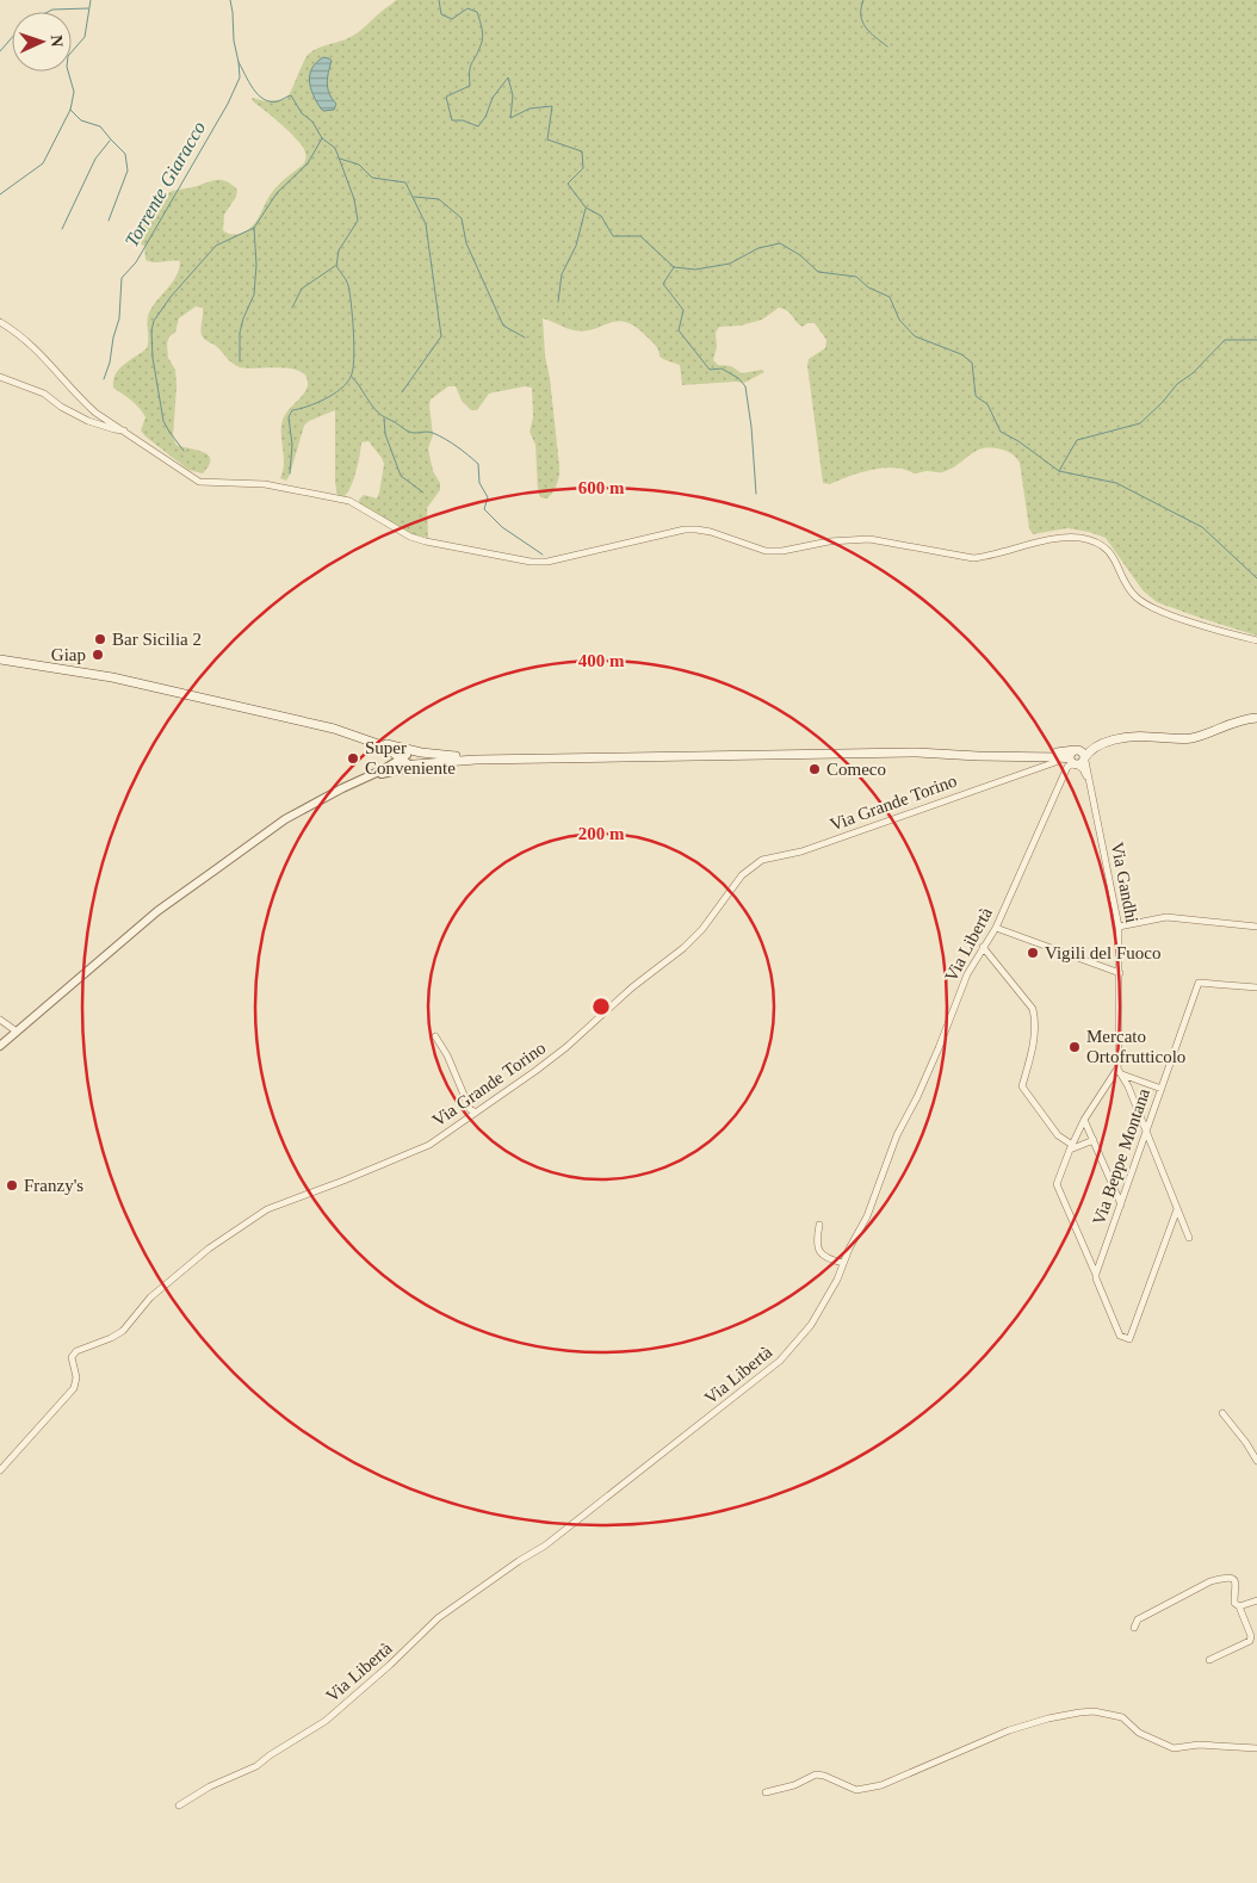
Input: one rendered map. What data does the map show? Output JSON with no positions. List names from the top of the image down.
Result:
{
  "streets": {
    "street": [
      "Via Grande Torino",
      "Via Gandhi",
      "Via Libertà",
      "Via Beppe Montana"
    ]
  },
  "crossings": [
    ["Via Grande Torino", "Via Gandhi"],
    ["Via Grande Torino", "Via Libertà"],
    ["Via Gandhi", "Via Libertà"]
  ],
  "water": ["Torrente Giaracco"],
  "places": [
    "Bar Sicilia 2",
    "Giap",
    "Super Conveniente",
    "Comeco",
    "Vigili del Fuoco",
    "Mercato Ortofrutticolo",
    "Franzy's"
  ],
  "north": "right",
  "rings": ["600 m", "400 m", "200 m"]
}
